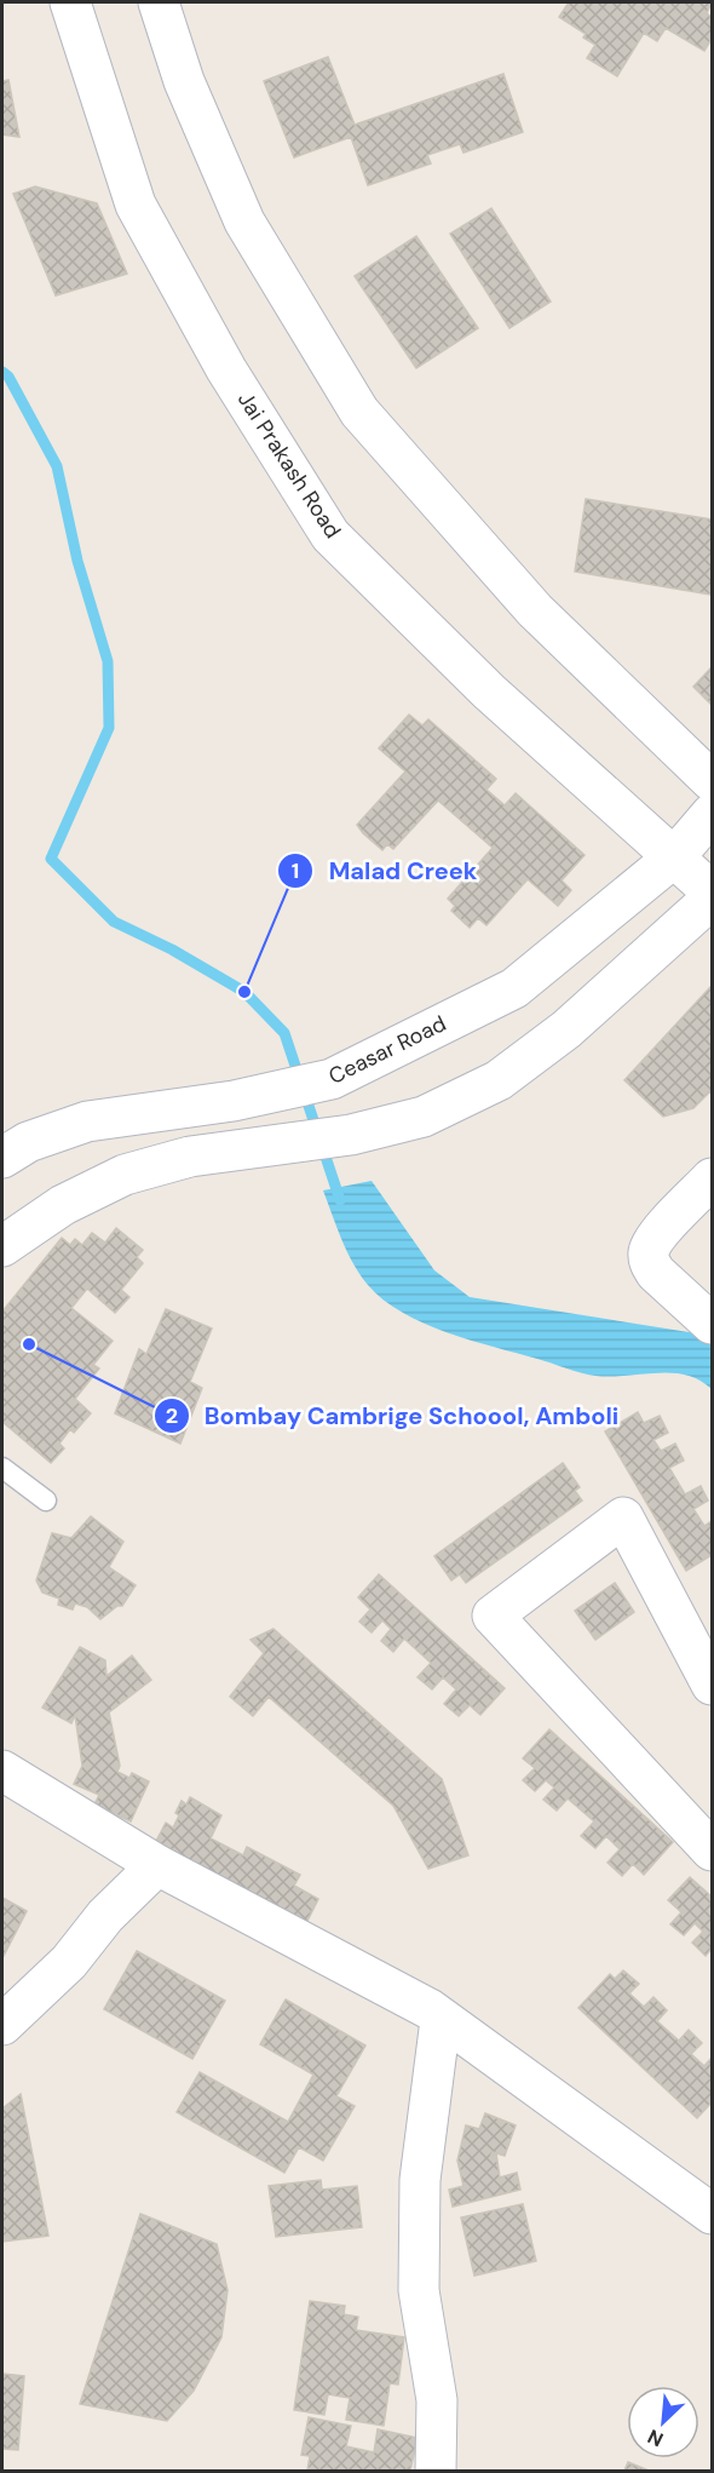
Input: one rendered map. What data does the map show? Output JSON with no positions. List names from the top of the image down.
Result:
{
  "streets": {
    "main road": ["Jai Prakash Road", "Ceasar Road"]
  },
  "crossings": [
    ["Jai Prakash Road", "Ceasar Road"]
  ],
  "places": ["Malad Creek", "Bombay Cambrige Schoool, Amboli"],
  "north": "bottom left"
}
